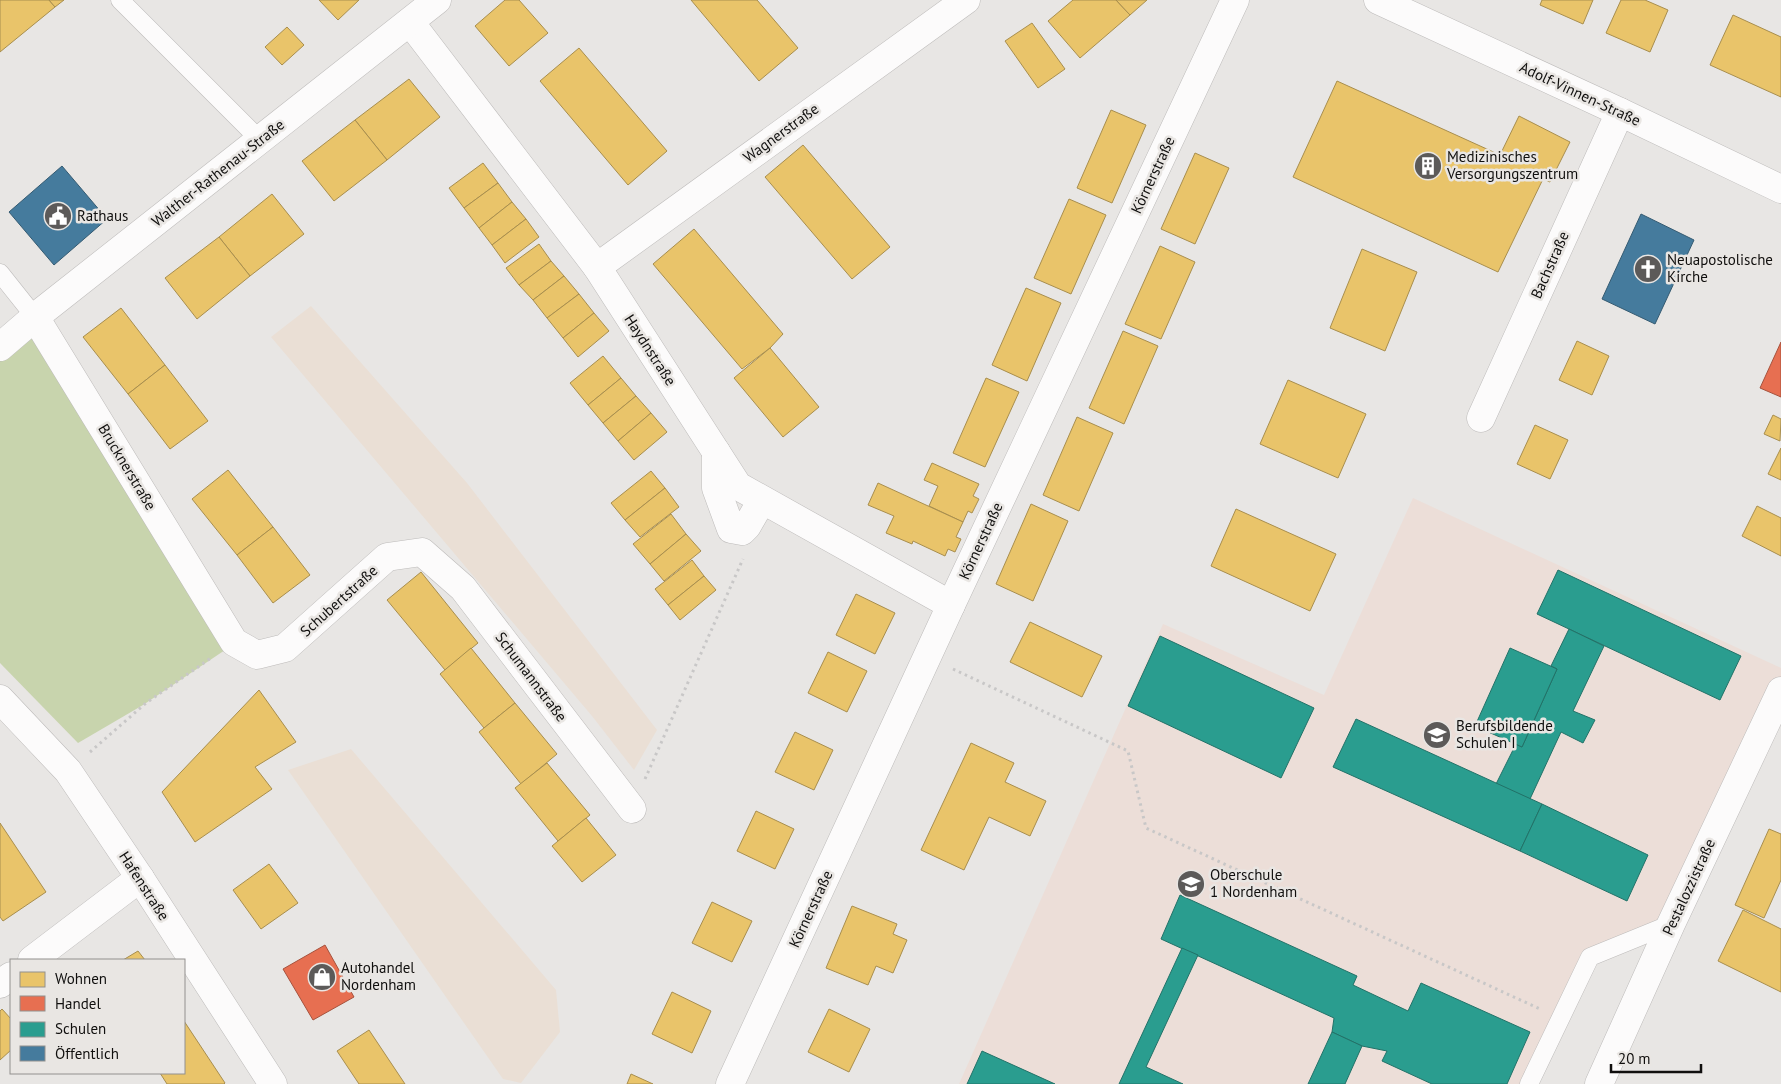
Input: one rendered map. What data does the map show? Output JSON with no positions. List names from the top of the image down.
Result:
{
  "streets": {
    "street": [
      "Adolf-Vinnen-Straße",
      "Wagnerstraße",
      "Walther-Rathenau-Straße",
      "Körnerstraße",
      "Bachstraße",
      "Haydnstraße",
      "Brucknerstraße",
      "Schubertstraße",
      "Schumannstraße",
      "Hafenstraße",
      "Pestalozzistraße"
    ]
  },
  "crossings": [
    ["Adolf-Vinnen-Straße", "Bachstraße"],
    ["Wagnerstraße", "Haydnstraße"],
    ["Walther-Rathenau-Straße", "Haydnstraße"],
    ["Walther-Rathenau-Straße", "Brucknerstraße"],
    ["Körnerstraße", "Haydnstraße"],
    ["Brucknerstraße", "Schubertstraße"],
    ["Schubertstraße", "Schumannstraße"]
  ],
  "places": {
    "building": ["Medizinisches Versorgungszentrum"],
    "public building": ["Rathaus"],
    "church": ["Neuapostolische Kirche"],
    "school or university": ["Berufsbildende Schulen I", "Oberschule 1 Nordenham"],
    "shop": ["Autohandel Nordenham"]
  },
  "legend": [
    "Wohnen",
    "Handel",
    "Schulen",
    "Öffentlich"
  ],
  "scale_bar": "20 m"
}
